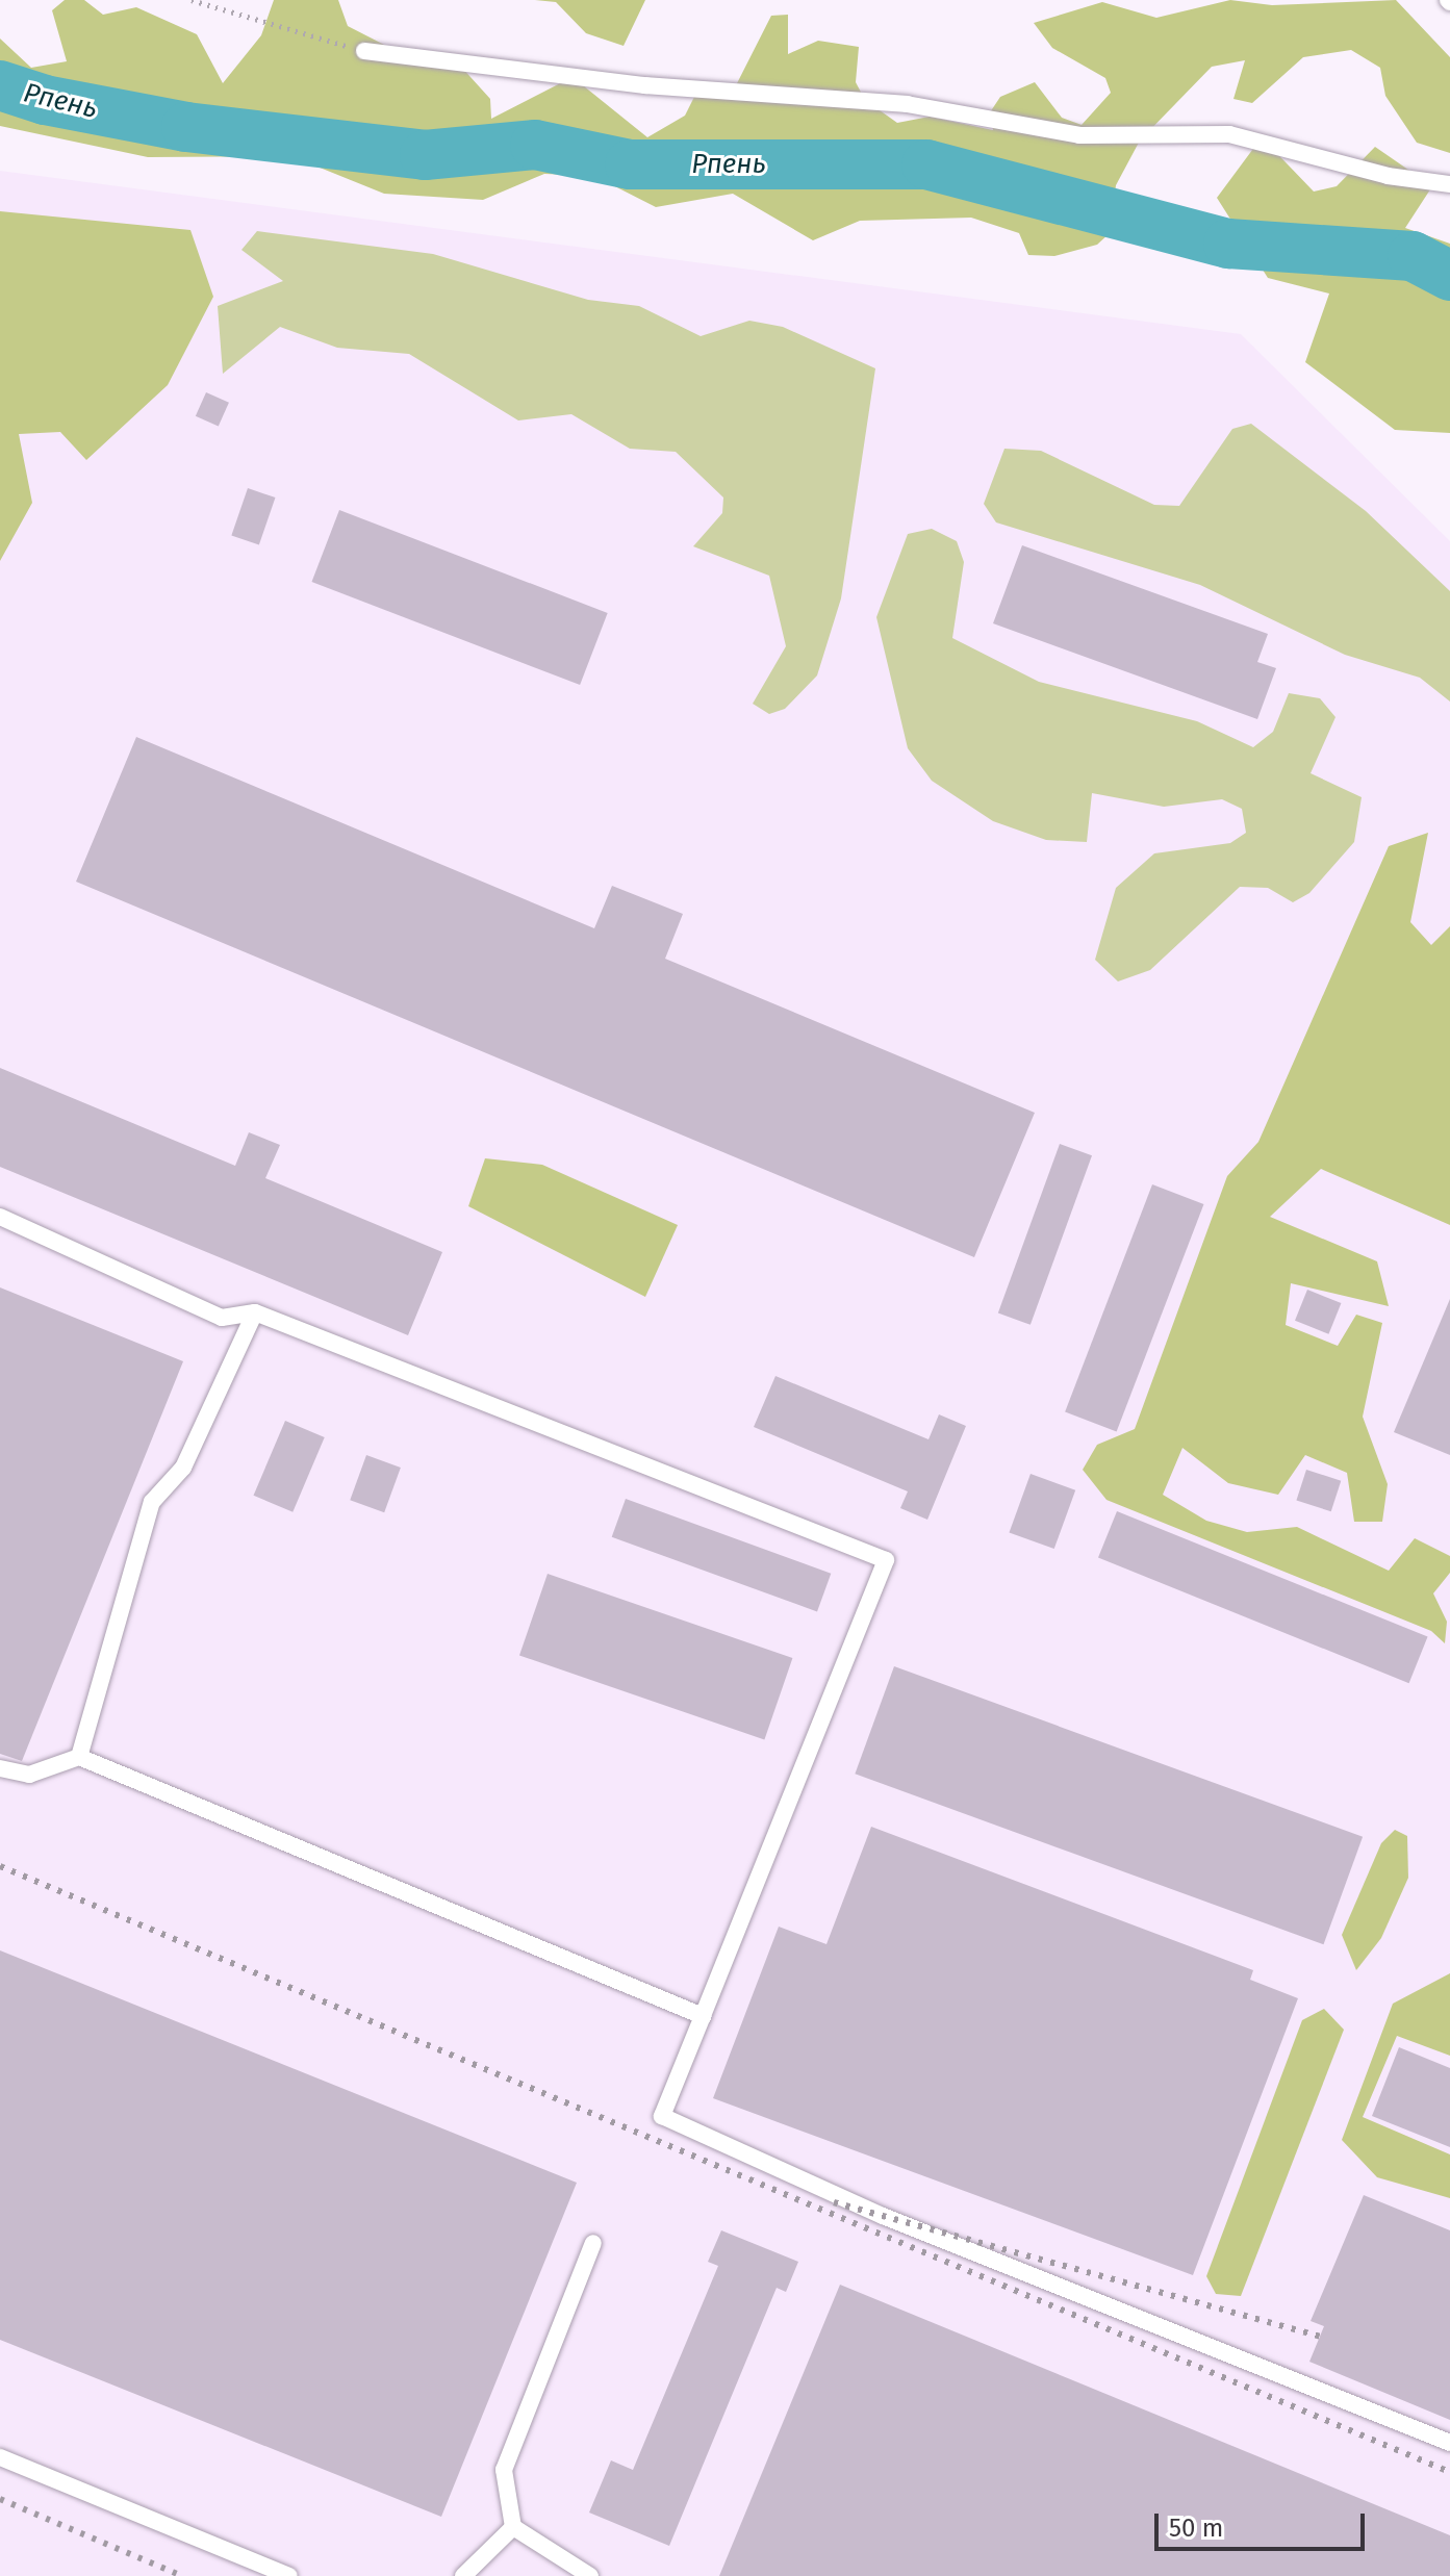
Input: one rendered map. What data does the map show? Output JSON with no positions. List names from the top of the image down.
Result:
{
  "water": ["Рпень"],
  "scale_bar": "50 m"
}
